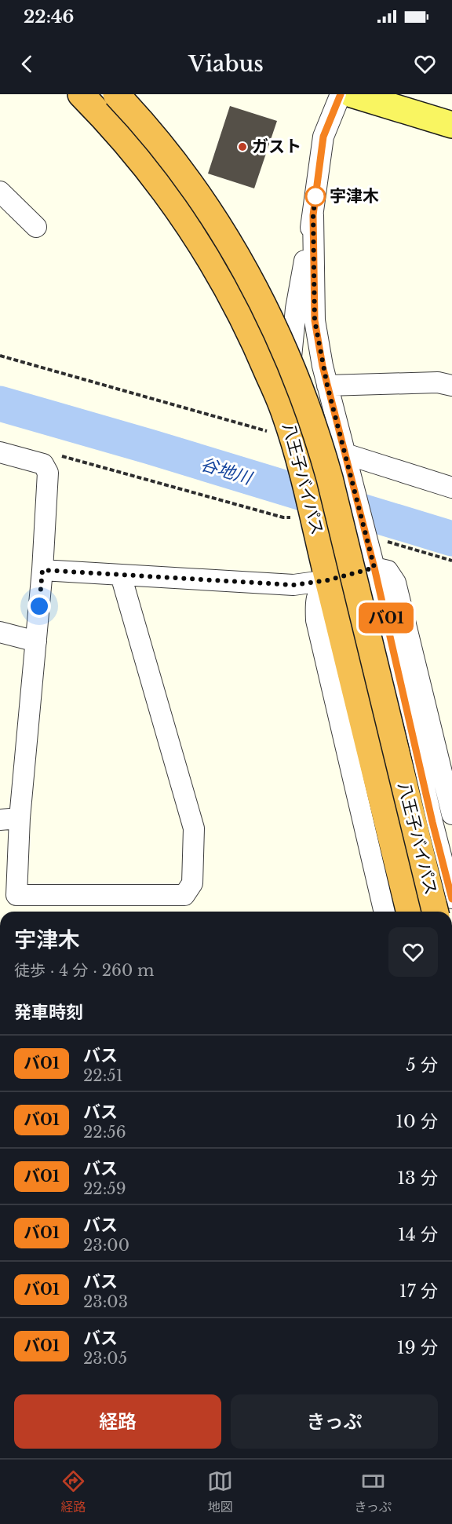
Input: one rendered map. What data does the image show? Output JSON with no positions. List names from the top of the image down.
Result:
{
  "streets": {
    "highway": ["八王子バイパス"]
  },
  "water": ["谷地川"],
  "places": ["ガスト", "宇津木"],
  "lines": ["bus line バ01"],
  "page": {
    "status": "22:46",
    "header": "Viabus",
    "on_map": "バ01",
    "heading": [
      ["宇津木", "徒歩 · 4 分 · 260 m"],
      "発車時刻"
    ],
    "list": [
      {
        "mark": "バ01",
        "name": "バス",
        "note": "22:51",
        "value": "5 分"
      },
      {
        "mark": "バ01",
        "name": "バス",
        "note": "22:56",
        "value": "10 分"
      },
      {
        "mark": "バ01",
        "name": "バス",
        "note": "22:59",
        "value": "13 分"
      },
      {
        "mark": "バ01",
        "name": "バス",
        "note": "23:00",
        "value": "14 分"
      },
      {
        "mark": "バ01",
        "name": "バス",
        "note": "23:03",
        "value": "17 分"
      },
      {
        "mark": "バ01",
        "name": "バス",
        "note": "23:05",
        "value": "19 分"
      }
    ],
    "buttons": ["経路", "きっぷ"],
    "tabs": ["経路", "地図", "きっぷ"]
  }
}
